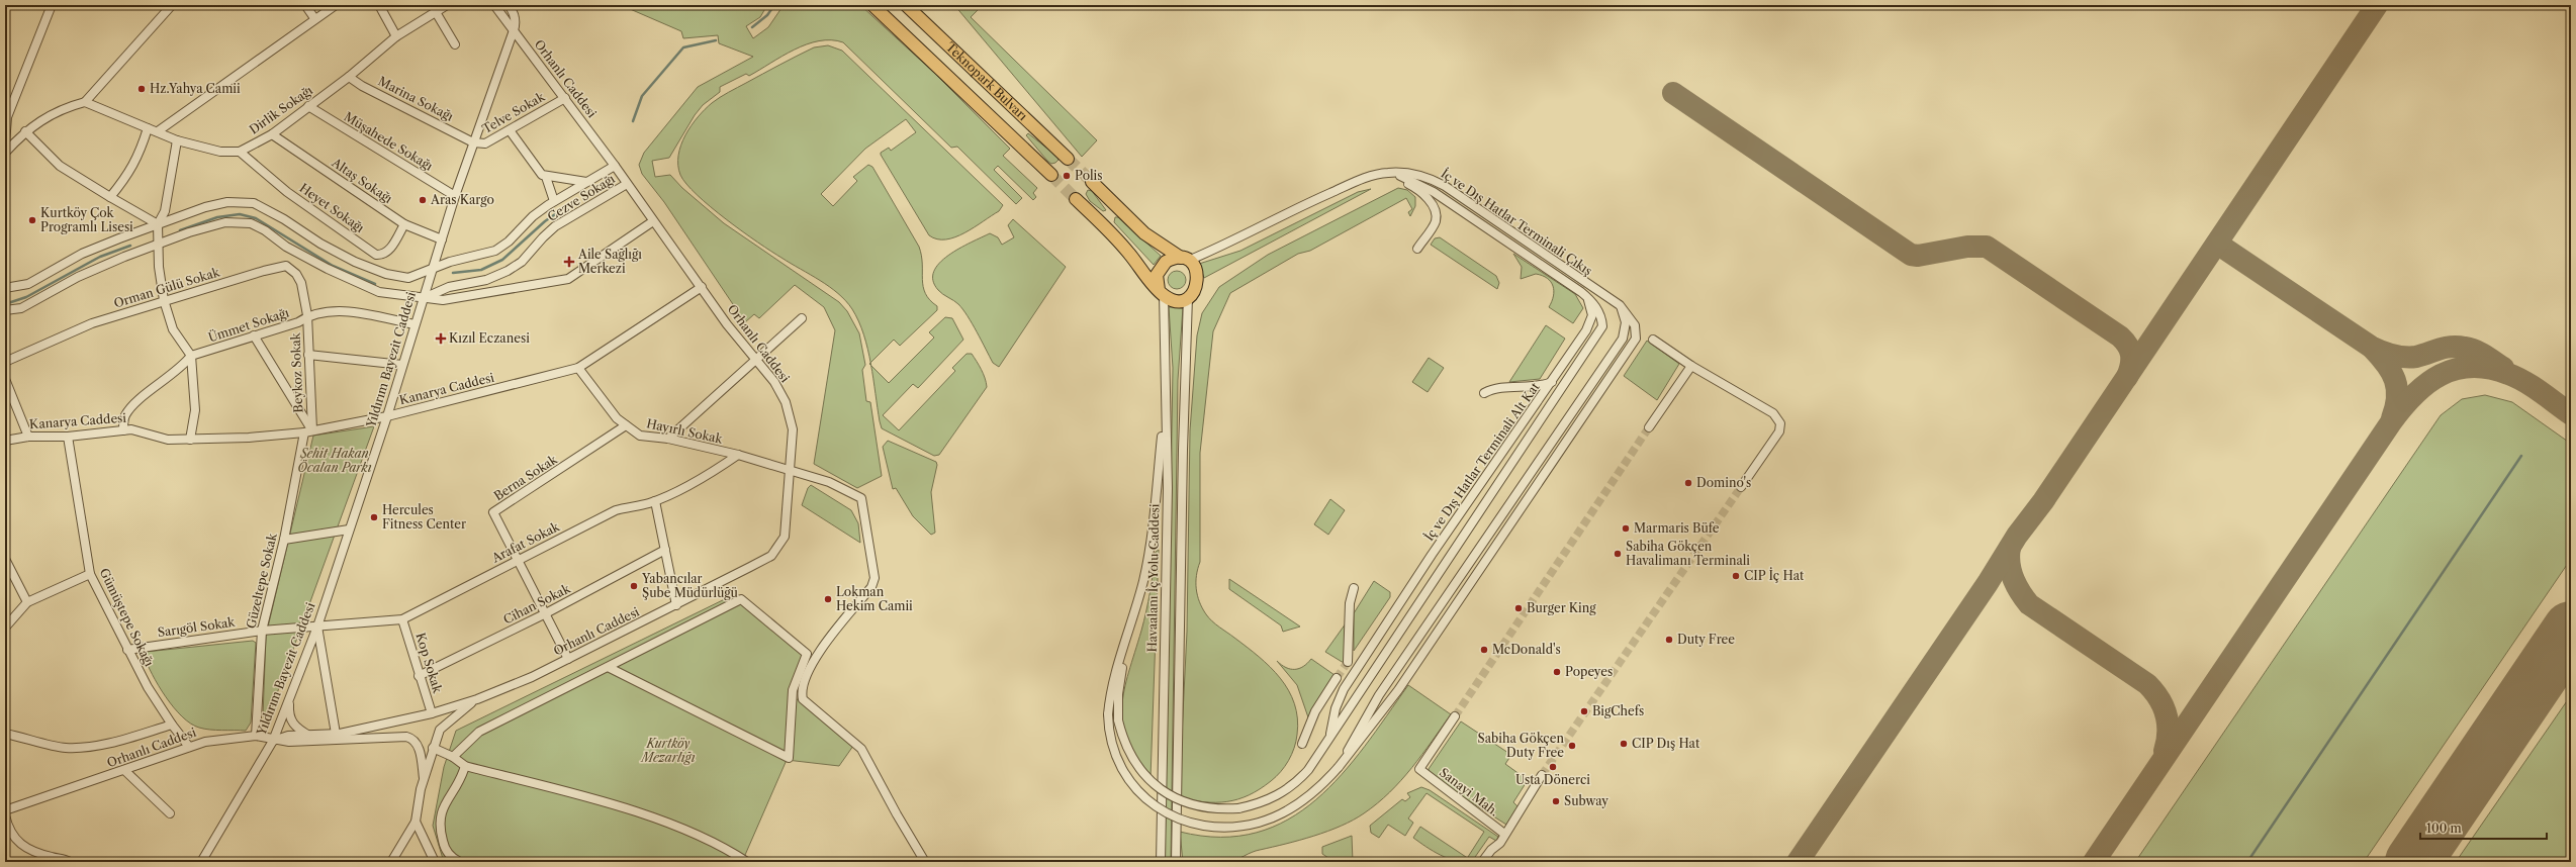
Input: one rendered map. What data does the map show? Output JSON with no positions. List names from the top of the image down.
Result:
{
  "streets": {
    "highway": ["Teknopark Bulvarı"],
    "street": [
      "Orhanlı Caddesi",
      "Marina Sokağı",
      "Dirlik Sokağı",
      "Telve Sokak",
      "Müşahede Sokağı",
      "Altaş Sokağı",
      "Cezve Sokağı",
      "Heyet Sokağı",
      "İç ve Dış Hatlar Terminali Çıkış",
      "Orman Gülü Sokak",
      "Ümmet Sokağı",
      "Yıldırım Bayezit Caddesi",
      "Beykoz Sokak",
      "Kanarya Caddesi",
      "Hayırlı Sokak",
      "İç ve Dış Hatlar Terminali Alt Kat",
      "Berna Sokak",
      "Arafat Sokak",
      "Havaalanı İç Yolu Caddesi",
      "Güzeltepe Sokak",
      "Cihan Sokak",
      "Gümüştepe Sokağı",
      "Sarıgöl Sokak",
      "Kop Sokak",
      "Sanayi Mah."
    ]
  },
  "crossings": [
    ["Orhanlı Caddesi", "Telve Sokak"],
    ["Orhanlı Caddesi", "Cezve Sokağı"],
    ["Orhanlı Caddesi", "Yıldırım Bayezit Caddesi"],
    ["Orhanlı Caddesi", "Kanarya Caddesi"],
    ["Orhanlı Caddesi", "Hayırlı Sokak"],
    ["Orhanlı Caddesi", "Berna Sokak"],
    ["Orhanlı Caddesi", "Güzeltepe Sokak"],
    ["Orhanlı Caddesi", "Gümüştepe Sokağı"],
    ["Marina Sokağı", "Dirlik Sokağı"],
    ["Marina Sokağı", "Telve Sokak"],
    ["Marina Sokağı", "Yıldırım Bayezit Caddesi"],
    ["Dirlik Sokağı", "Müşahede Sokağı"],
    ["Dirlik Sokağı", "Altaş Sokağı"],
    ["Dirlik Sokağı", "Heyet Sokağı"],
    ["Telve Sokak", "Yıldırım Bayezit Caddesi"],
    ["Müşahede Sokağı", "Yıldırım Bayezit Caddesi"],
    ["Altaş Sokağı", "Heyet Sokağı"],
    ["Altaş Sokağı", "Yıldırım Bayezit Caddesi"],
    ["Cezve Sokağı", "Yıldırım Bayezit Caddesi"],
    ["İç ve Dış Hatlar Terminali Çıkış", "İç ve Dış Hatlar Terminali Alt Kat"],
    ["İç ve Dış Hatlar Terminali Çıkış", "Havaalanı İç Yolu Caddesi"],
    ["Orman Gülü Sokak", "Ümmet Sokağı"],
    ["Orman Gülü Sokak", "Beykoz Sokak"],
    ["Ümmet Sokağı", "Yıldırım Bayezit Caddesi"],
    ["Ümmet Sokağı", "Beykoz Sokak"],
    ["Yıldırım Bayezit Caddesi", "Kanarya Caddesi"],
    ["Yıldırım Bayezit Caddesi", "Arafat Sokak"],
    ["Yıldırım Bayezit Caddesi", "Sarıgöl Sokak"],
    ["Beykoz Sokak", "Kanarya Caddesi"],
    ["Beykoz Sokak", "Güzeltepe Sokak"],
    ["Kanarya Caddesi", "Hayırlı Sokak"],
    ["Kanarya Caddesi", "Güzeltepe Sokak"],
    ["Kanarya Caddesi", "Gümüştepe Sokağı"],
    ["Hayırlı Sokak", "Berna Sokak"],
    ["Hayırlı Sokak", "Arafat Sokak"],
    ["Berna Sokak", "Arafat Sokak"],
    ["Berna Sokak", "Cihan Sokak"],
    ["Arafat Sokak", "Sarıgöl Sokak"],
    ["Arafat Sokak", "Kop Sokak"],
    ["Güzeltepe Sokak", "Sarıgöl Sokak"],
    ["Cihan Sokak", "Kop Sokak"],
    ["Gümüştepe Sokağı", "Sarıgöl Sokak"]
  ],
  "parks": ["Şehit Hakan Öcalan Parkı", "Kurtköy Mezarlığı"],
  "places": {
    "other": [
      "Hz.Yahya Camii",
      "Polis",
      "Aras Kargo",
      "Kurtköy Çok Programlı Lisesi",
      "Domino's",
      "Hercules Fitness Center",
      "Marmaris Büfe",
      "Sabiha Gökçen Havalimanı Terminali",
      "CIP İç Hat",
      "Yabancılar Şube Müdürlüğü",
      "Lokman Hekim Camii",
      "Burger King",
      "Duty Free",
      "McDonald's",
      "Popeyes",
      "BigChefs",
      "CIP Dış Hat",
      "Sabiha Gökçen Duty Free",
      "Usta Dönerci",
      "Subway"
    ],
    "health": ["Aile Sağlığı Merkezi", "Kızıl Eczanesi"]
  },
  "scale_bar": "100 m"
}
